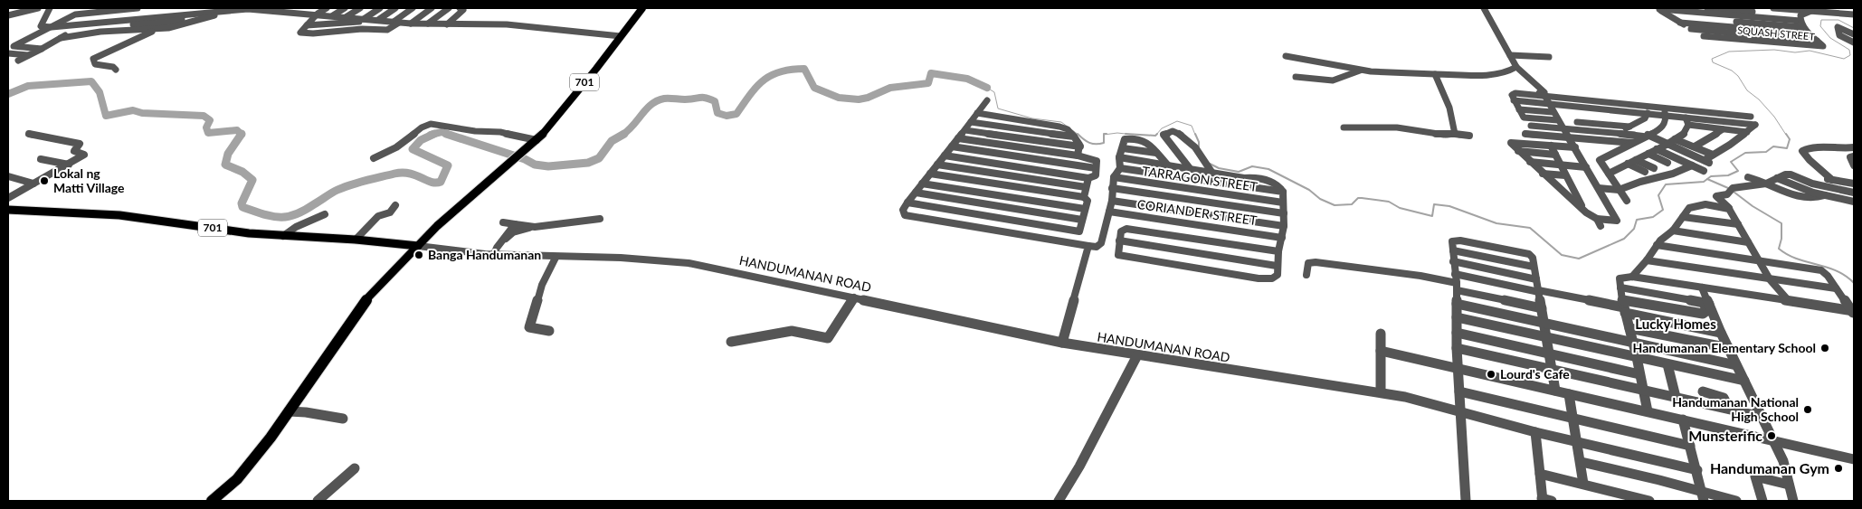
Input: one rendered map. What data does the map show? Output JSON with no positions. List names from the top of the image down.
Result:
{
  "streets": {
    "main road": ["701"],
    "street": [
      "SQUASH STREET",
      "TARRAGON STREET",
      "CORIANDER STREET",
      "HANDUMANAN ROAD"
    ]
  },
  "crossings": [
    ["701", "HANDUMANAN ROAD"]
  ],
  "districts": ["Lucky Homes"],
  "places": [
    "Lokal ng Matti Village",
    "Banga Handumanan",
    "Handumanan Elementary School",
    "Lourd's Cafe",
    "Handumanan National High School",
    "Munsterific",
    "Handumanan Gym"
  ]
}
